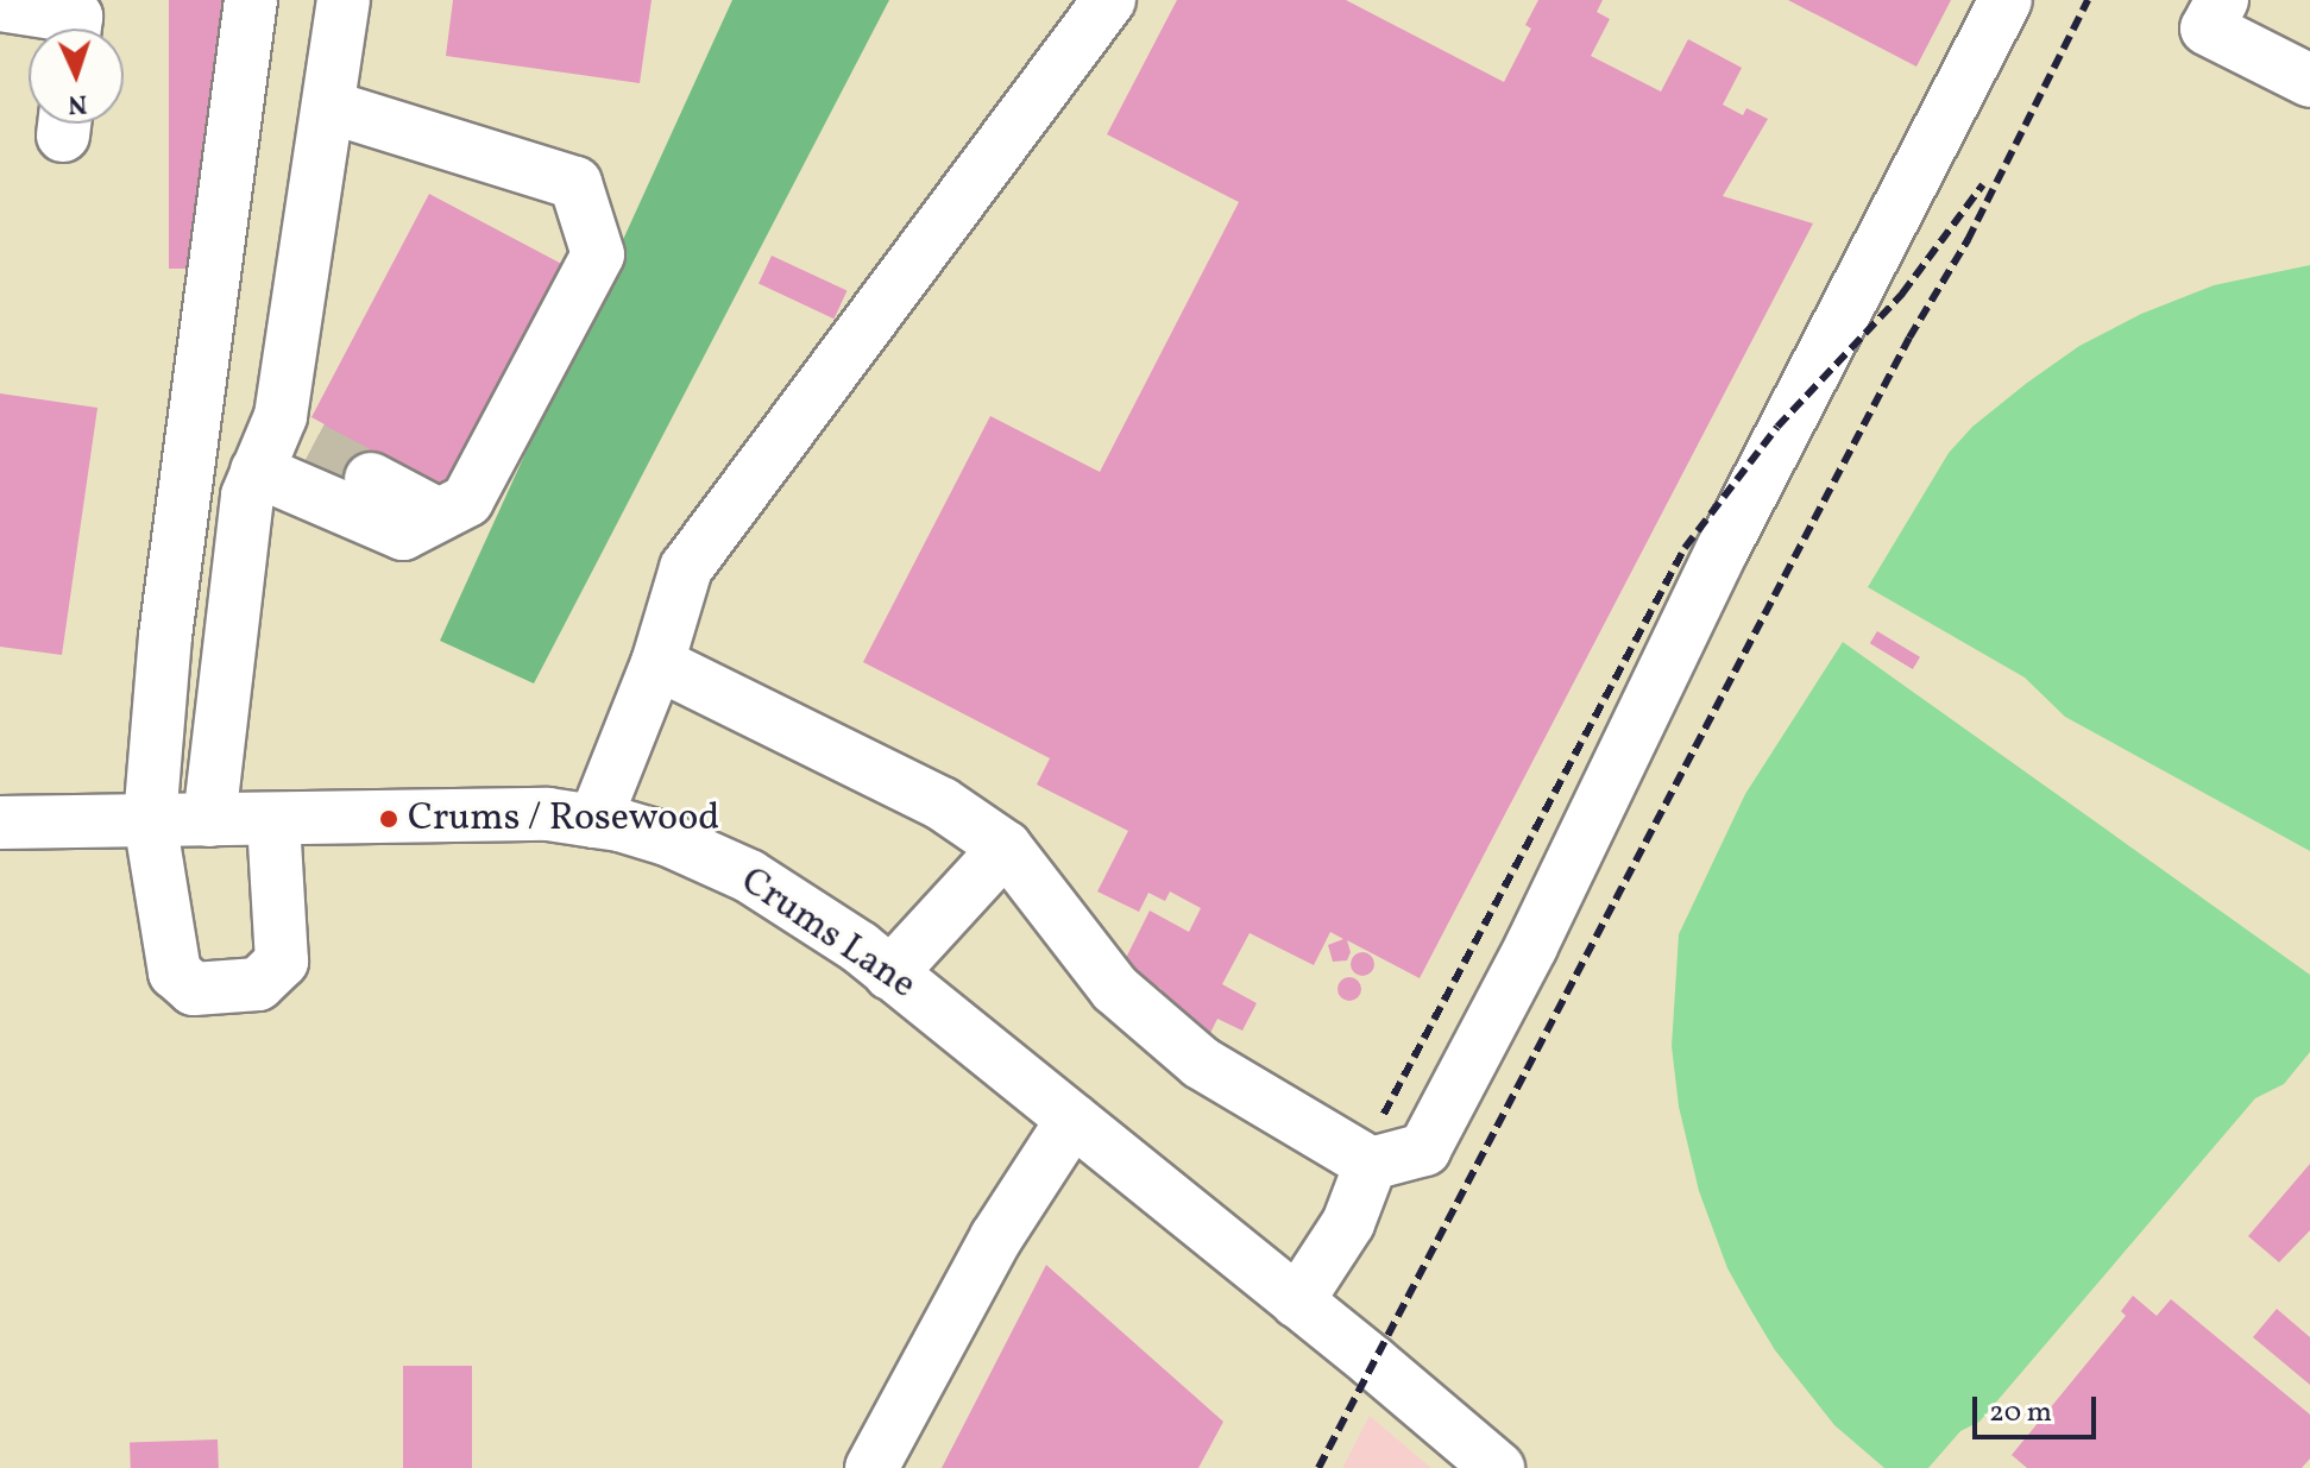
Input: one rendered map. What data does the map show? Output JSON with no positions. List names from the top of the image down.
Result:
{
  "streets": {
    "street": ["Crums Lane"]
  },
  "places": ["Crums / Rosewood"],
  "scale_bar": "20 m",
  "north": "bottom"
}
